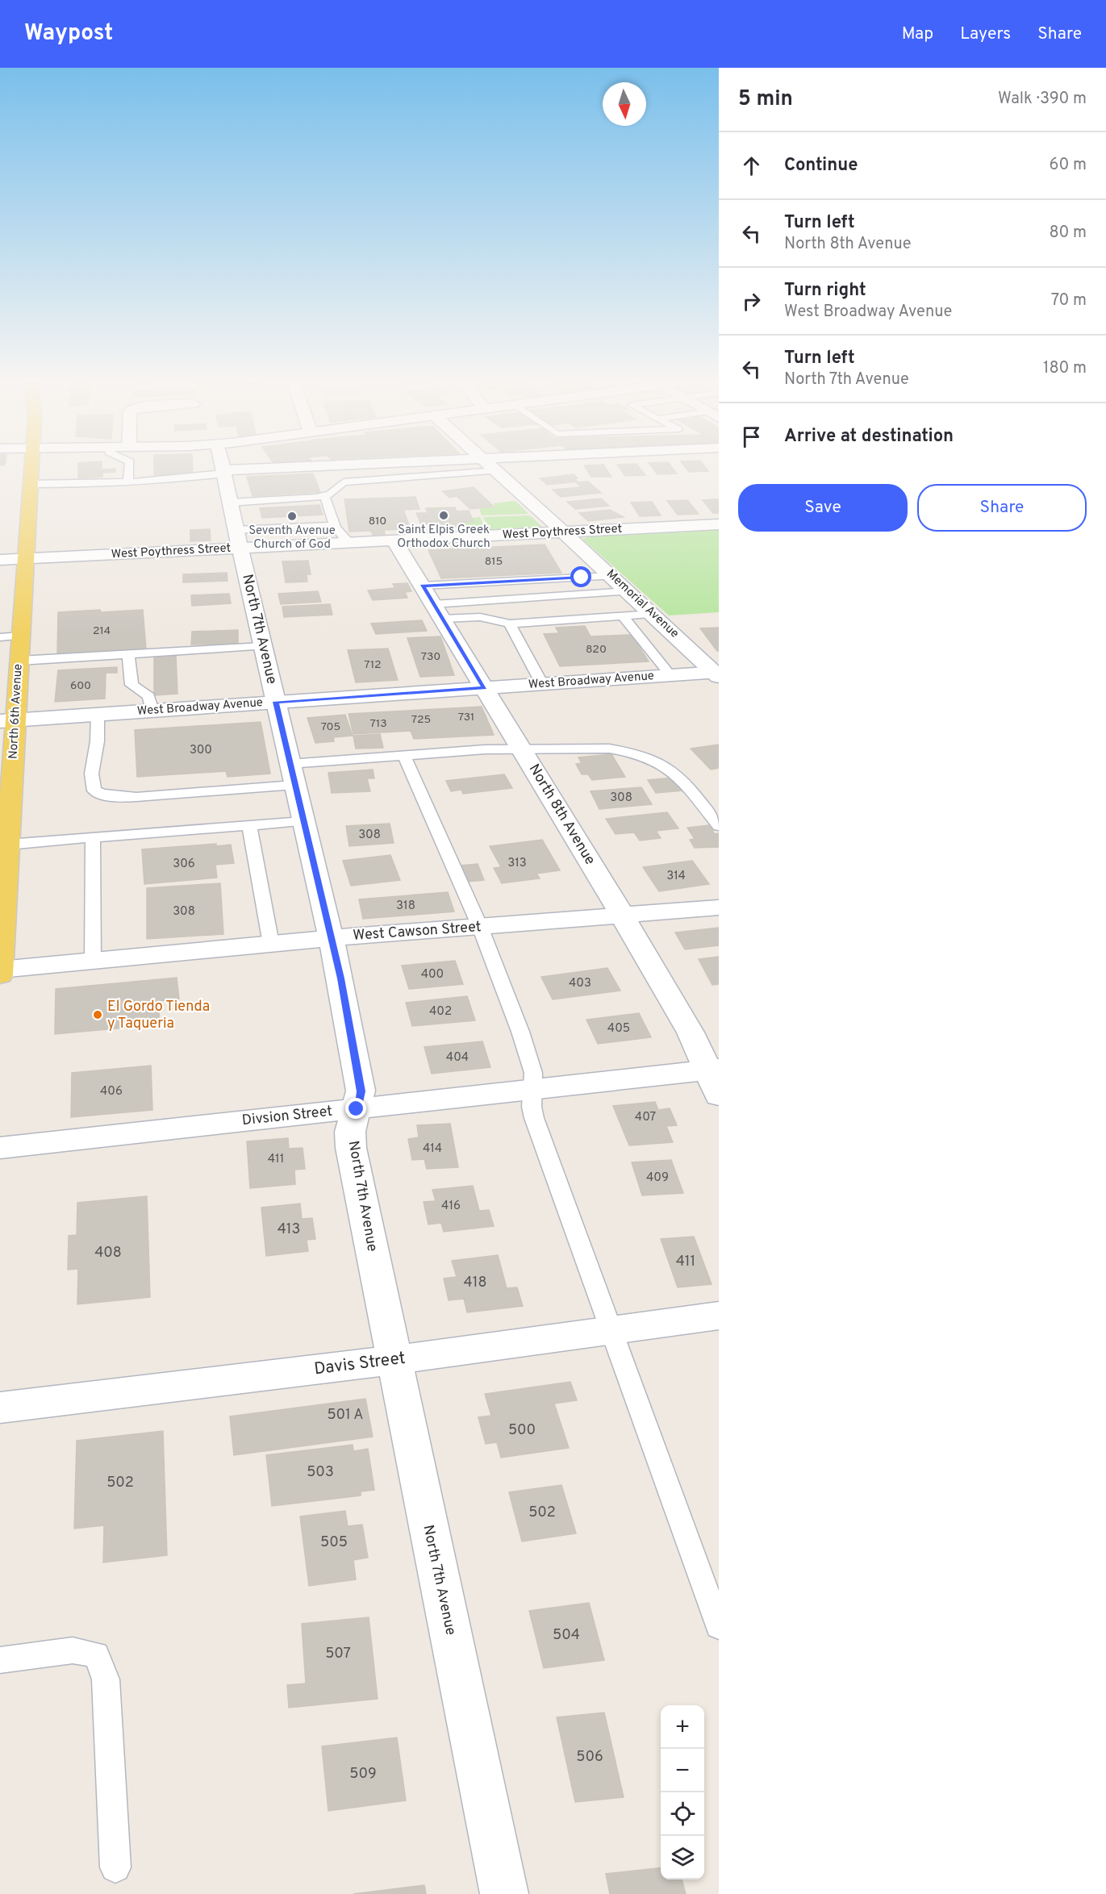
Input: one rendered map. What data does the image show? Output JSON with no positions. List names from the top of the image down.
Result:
{
  "streets": {
    "main road": ["North 6th Avenue"],
    "street": [
      "West Poythress Street",
      "Memorial Avenue",
      "North 7th Avenue",
      "West Broadway Avenue",
      "North 8th Avenue",
      "West Cawson Street",
      "Divsion Street",
      "Davis Street"
    ]
  },
  "crossings": [
    ["West Poythress Street", "Memorial Avenue"],
    ["West Poythress Street", "North 7th Avenue"],
    ["West Poythress Street", "North 6th Avenue"],
    ["West Poythress Street", "North 8th Avenue"],
    ["Memorial Avenue", "West Broadway Avenue"],
    ["North 7th Avenue", "West Broadway Avenue"],
    ["North 7th Avenue", "West Cawson Street"],
    ["North 7th Avenue", "Divsion Street"],
    ["North 7th Avenue", "Davis Street"],
    ["West Broadway Avenue", "North 6th Avenue"],
    ["West Broadway Avenue", "North 8th Avenue"],
    ["North 6th Avenue", "West Cawson Street"],
    ["North 8th Avenue", "West Cawson Street"],
    ["North 8th Avenue", "Divsion Street"]
  ],
  "places": ["Saint Elpis Greek Orthodox Church", "Seventh Avenue Church of God", "El Gordo Tienda y Taqueria"],
  "house_numbers": [
    "810",
    "815",
    "214",
    "820",
    "730",
    "712",
    "600",
    "731",
    "725",
    "713",
    "705",
    "300",
    "308",
    "308",
    "313",
    "306",
    "314",
    "318",
    "308",
    "400",
    "403",
    "402",
    "405",
    "404",
    "406",
    "407",
    "414",
    "411",
    "409",
    "416",
    "413",
    "408",
    "411",
    "418",
    "501 A",
    "500",
    "503",
    "502",
    "502",
    "505",
    "504",
    "507",
    "506",
    "509"
  ],
  "north": "bottom",
  "page": {
    "header": "Waypost",
    "nav": ["Map", "Layers", "Share"],
    "heading": ["5 min", "Walk · 390 m"],
    "list": [
      ["Continue", "60 m"],
      ["Turn left", "North 8th Avenue", "80 m"],
      ["Turn right", "West Broadway Avenue", "70 m"],
      ["Turn left", "North 7th Avenue", "180 m"],
      "Arrive at destination"
    ],
    "buttons": ["Save", "Share"],
    "map_buttons": ["+", "−"]
  }
}
